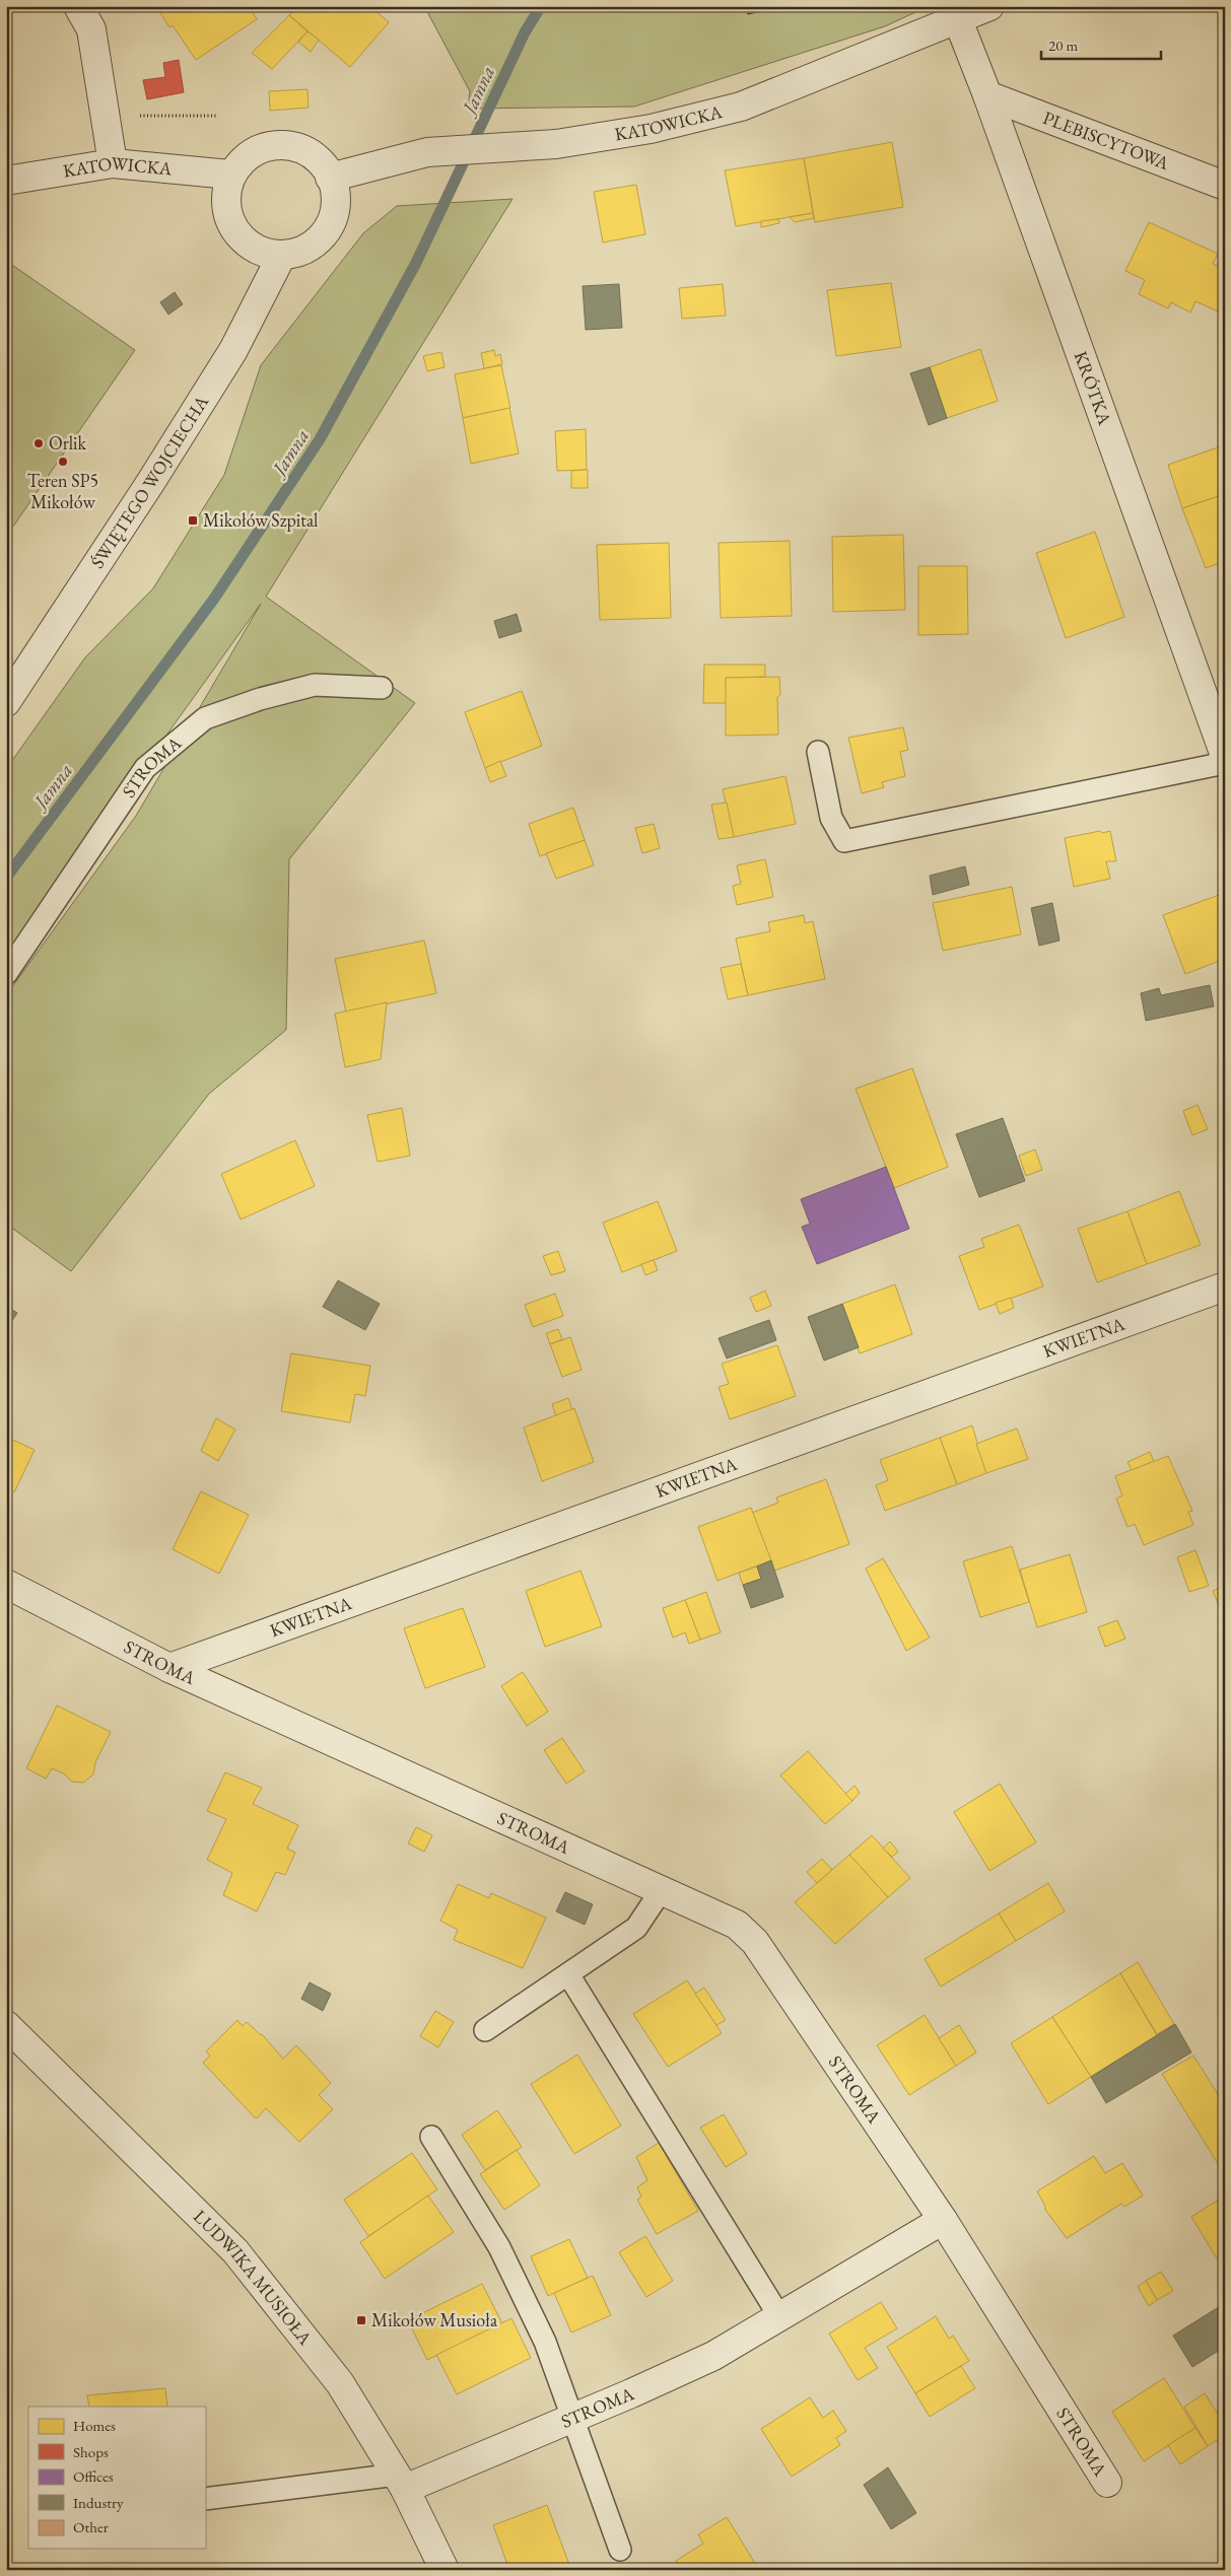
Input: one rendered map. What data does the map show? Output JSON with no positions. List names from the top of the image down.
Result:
{
  "streets": {
    "street": [
      "KATOWICKA",
      "PLEBISCYTOWA",
      "KRÓTKA",
      "ŚWIĘTEGO WOJCIECHA",
      "STROMA",
      "KWIETNA",
      "LUDWIKA MUSIOŁA"
    ]
  },
  "crossings": [
    ["KATOWICKA", "KRÓTKA"],
    ["KATOWICKA", "ŚWIĘTEGO WOJCIECHA"],
    ["PLEBISCYTOWA", "KRÓTKA"],
    ["STROMA", "KWIETNA"],
    ["STROMA", "LUDWIKA MUSIOŁA"]
  ],
  "water": ["Jamna"],
  "places": {
    "other": ["Orlik", "Teren SP5 Mikołów"],
    "transit": ["Mikołów Szpital", "Mikołów Musioła"]
  },
  "legend": [
    "Homes",
    "Shops",
    "Offices",
    "Industry",
    "Other"
  ],
  "scale_bar": "20 m"
}
